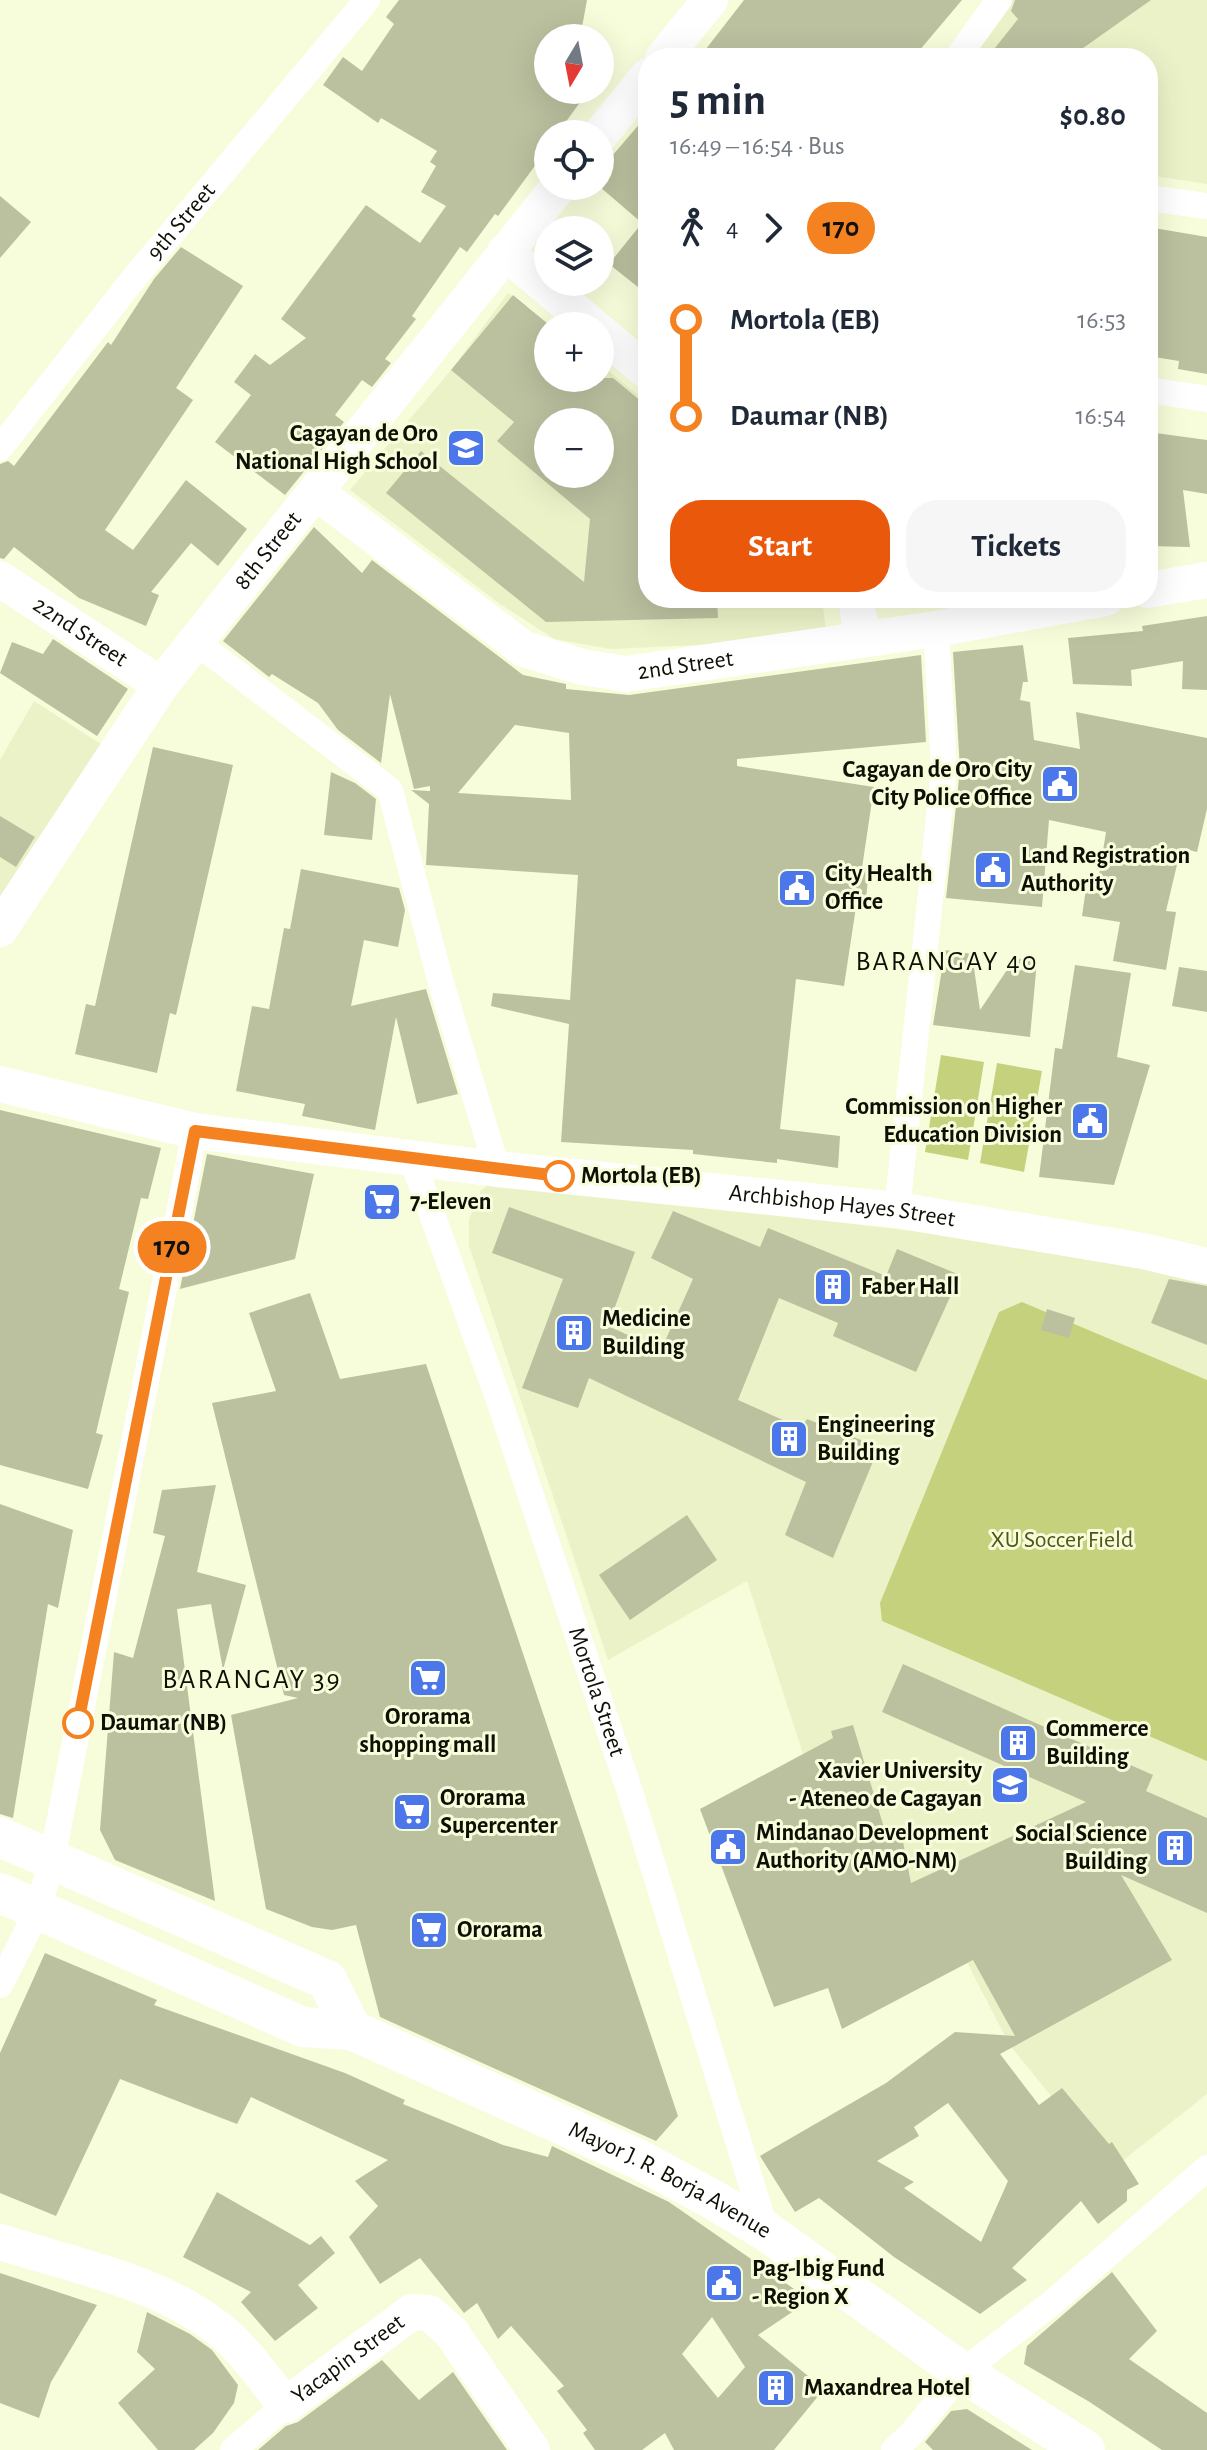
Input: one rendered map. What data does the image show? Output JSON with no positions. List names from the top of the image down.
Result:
{
  "streets": {
    "main road": ["Mayor J. R. Borja Avenue"],
    "street": [
      "9th Street",
      "8th Street",
      "22nd Street",
      "2nd Street",
      "Archbishop Hayes Street",
      "Mortola Street",
      "Yacapin Street"
    ]
  },
  "crossings": [
    ["8th Street", "22nd Street"],
    ["8th Street", "2nd Street"],
    ["Archbishop Hayes Street", "Mortola Street"],
    ["Mortola Street", "Mayor J. R. Borja Avenue"]
  ],
  "districts": ["BARANGAY 40", "BARANGAY 39"],
  "parks": ["XU Soccer Field"],
  "places": {
    "school or university": ["Cagayan de Oro National High School", "Xavier University - Ateneo de Cagayan"],
    "public building": [
      "Cagayan de Oro City City Police Office",
      "Land Registration Authority",
      "City Health Office",
      "Commission on Higher Education Division",
      "Mindanao Development Authority (AMO-NM)",
      "Pag-Ibig Fund - Region X"
    ],
    "other": ["Mortola (EB)", "Daumar (NB)"],
    "supermarket": [
      "7-Eleven",
      "Ororama shopping mall",
      "Ororama Supercenter",
      "Ororama"
    ],
    "building": [
      "Faber Hall",
      "Medicine Building",
      "Engineering Building",
      "Commerce Building",
      "Social Science Building",
      "Maxandrea Hotel"
    ]
  },
  "lines": ["bus line 170"],
  "north": "bottom",
  "page": {
    "on_map": "170",
    "map_buttons": ["+", "−"],
    "heading": ["5 min", "16:49 – 16:54 · Bus", "$0.80"],
    "legs": ["4", "170"],
    "list": [
      {
        "name": "Mortola (EB)",
        "value": "16:53"
      },
      {
        "name": "Daumar (NB)",
        "value": "16:54"
      }
    ],
    "buttons": ["Start", "Tickets"]
  }
}
